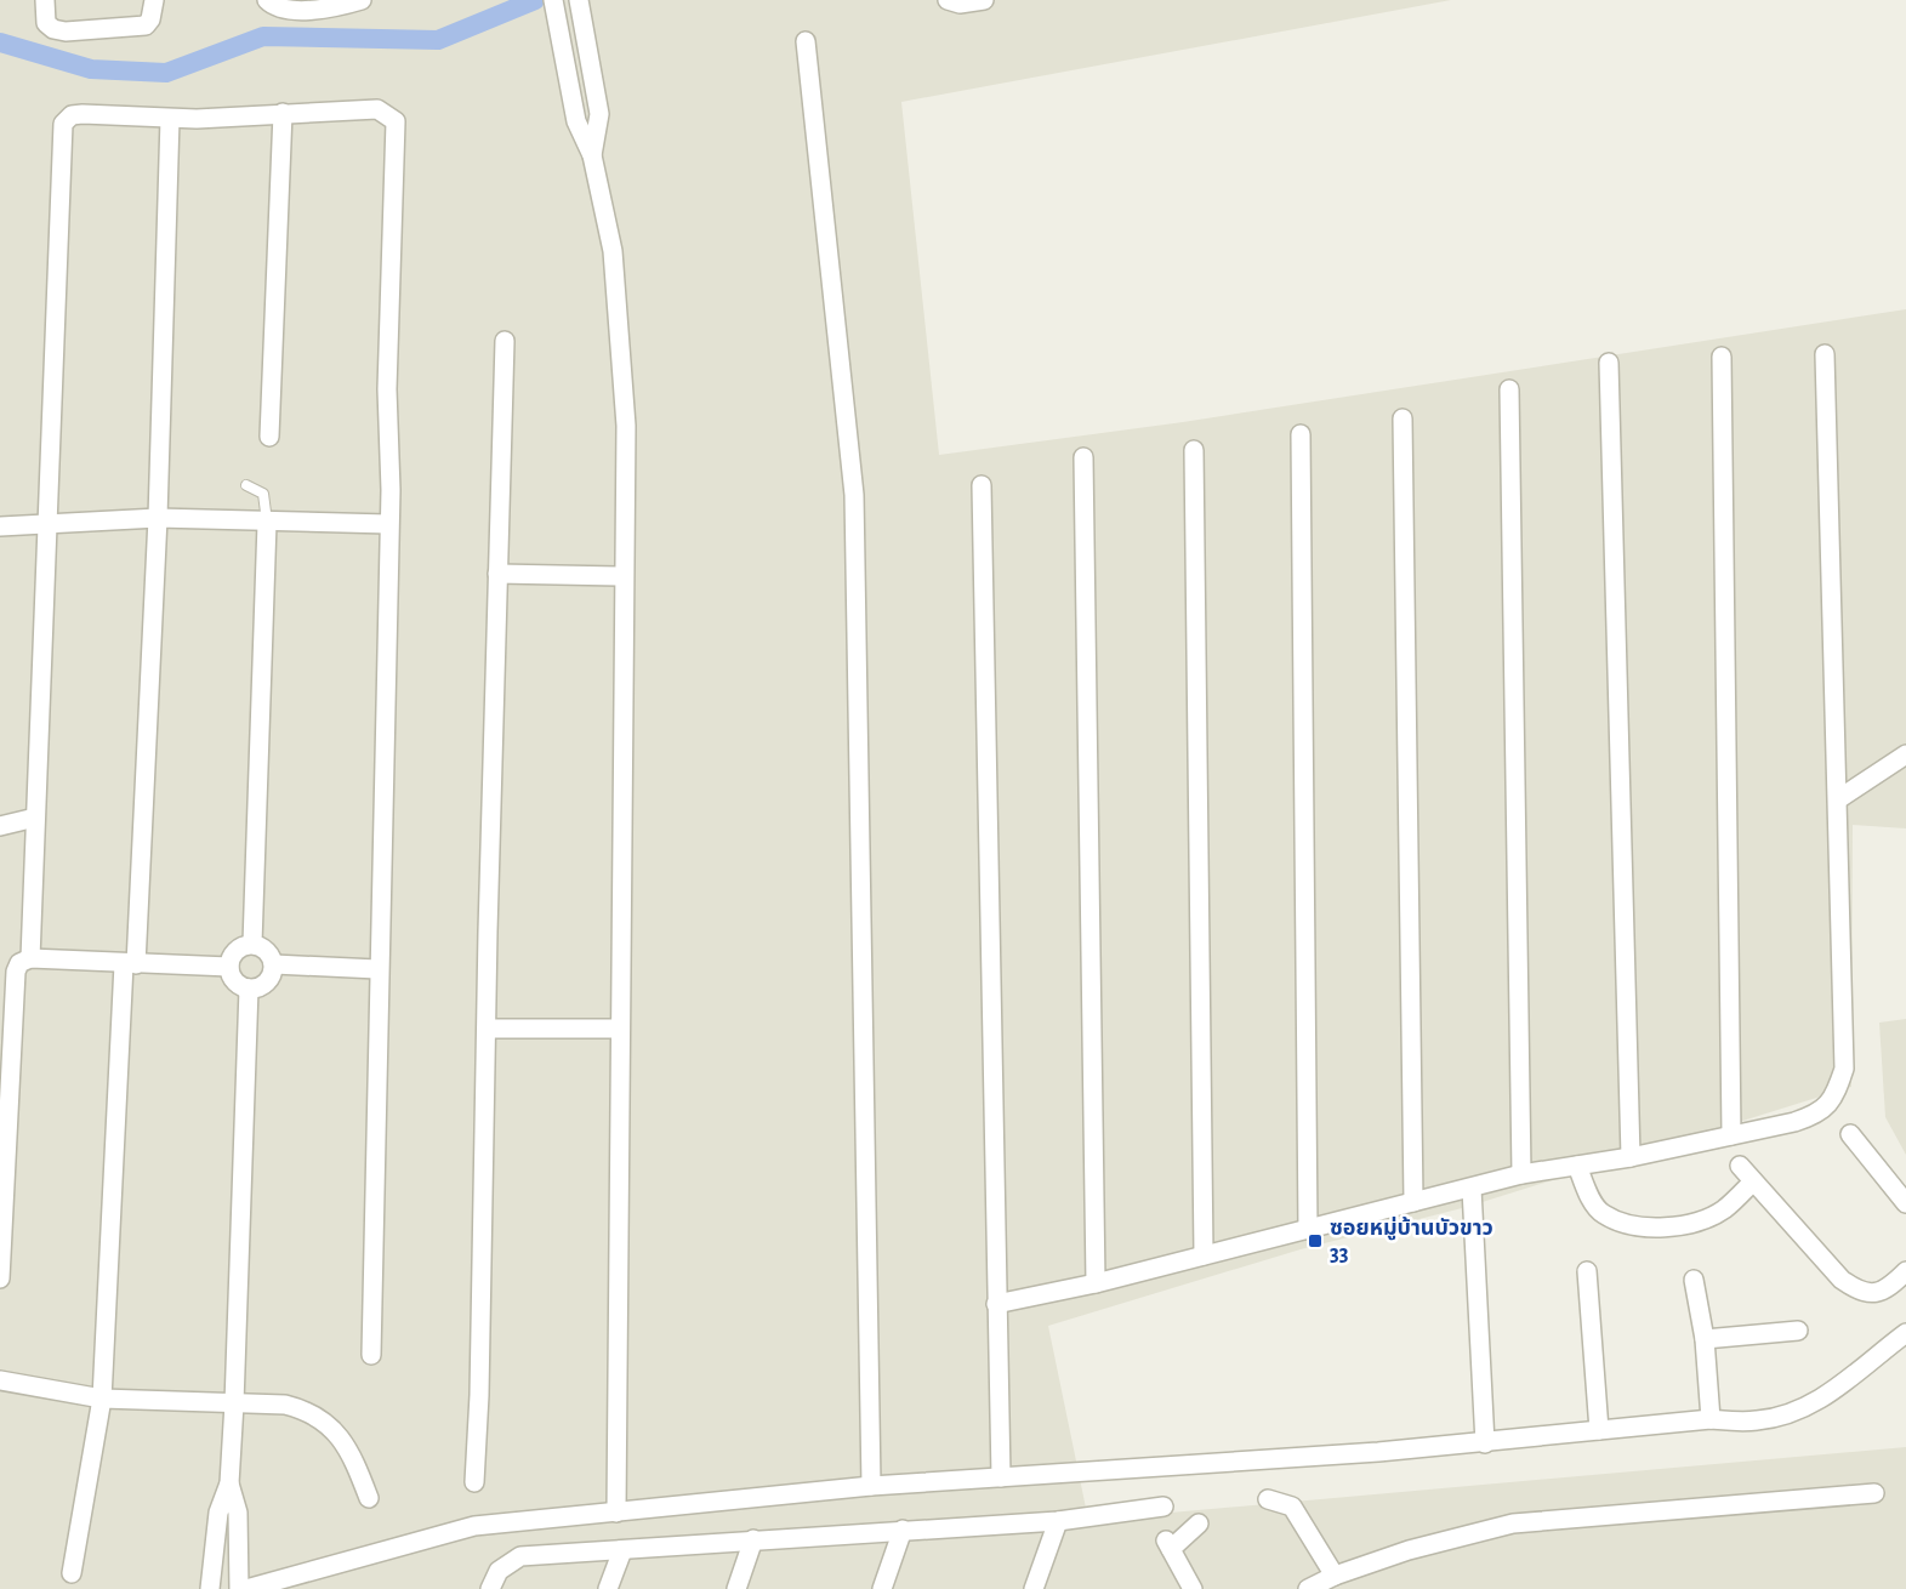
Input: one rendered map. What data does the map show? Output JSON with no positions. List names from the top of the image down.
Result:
{
  "places": {
    "transit": ["ซอยหมู่บ้านบัวขาว 33"]
  }
}
